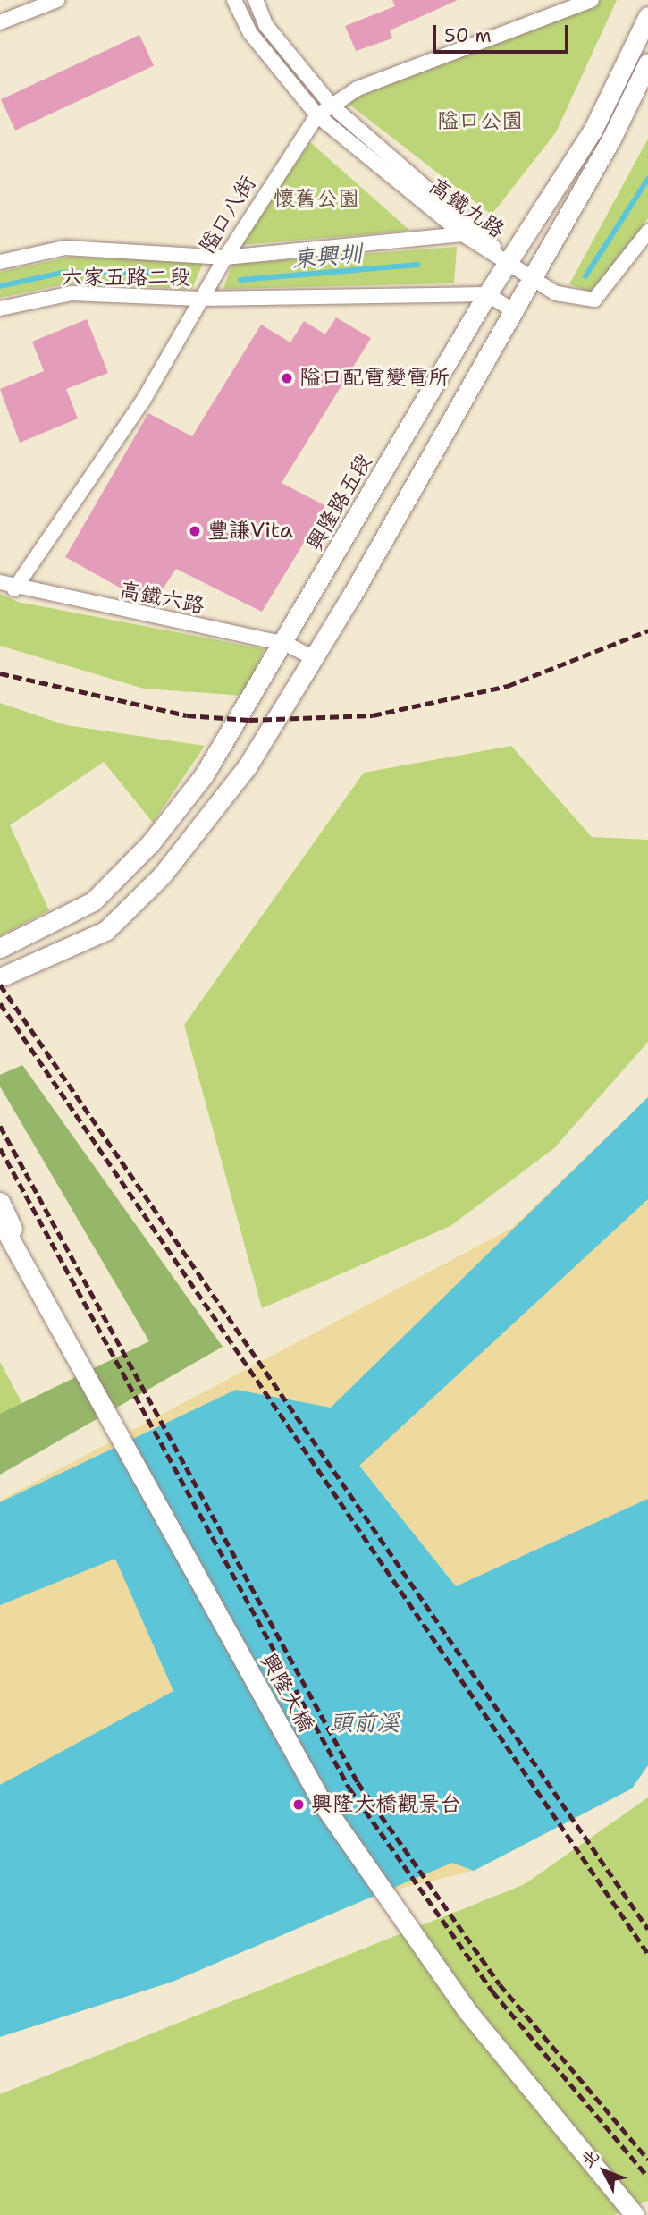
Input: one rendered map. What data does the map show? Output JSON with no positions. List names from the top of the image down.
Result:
{
  "streets": {
    "street": [
      "高鐵九路",
      "隘口八街",
      "六家五路二段",
      "興隆路五段",
      "高鐵六路",
      "興隆大橋"
    ]
  },
  "crossings": [
    ["高鐵九路", "隘口八街"],
    ["高鐵九路", "六家五路二段"],
    ["高鐵九路", "興隆路五段"],
    ["隘口八街", "六家五路二段"],
    ["隘口八街", "高鐵六路"],
    ["六家五路二段", "興隆路五段"],
    ["興隆路五段", "高鐵六路"]
  ],
  "water": ["東興圳", "頭前溪"],
  "parks": ["隘口公園", "懷舊公園"],
  "places": ["隘口配電變電所", "豐謙Vita", "興隆大橋觀景台"],
  "scale_bar": "50 m",
  "north": "top left"
}
